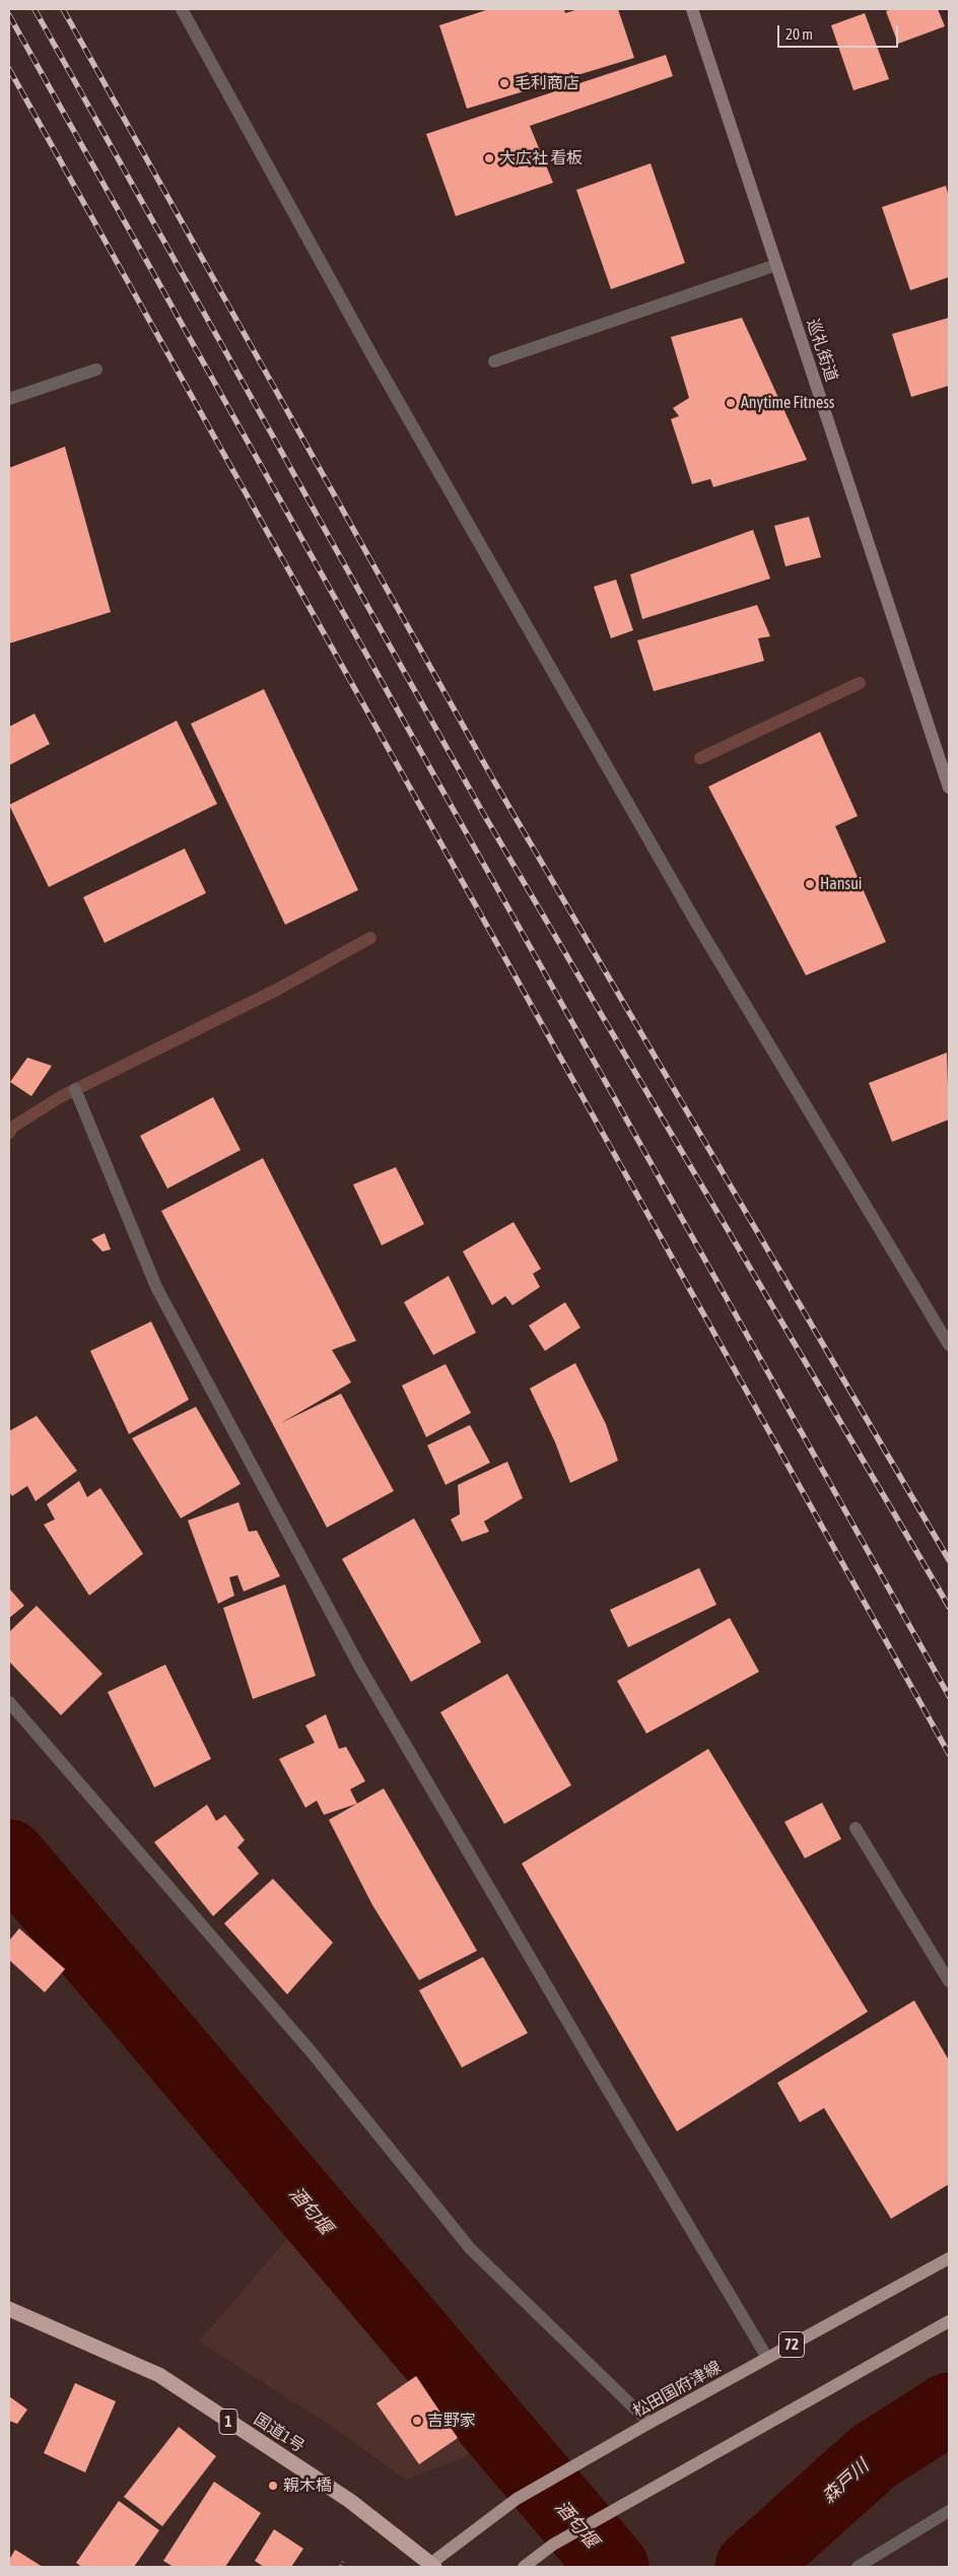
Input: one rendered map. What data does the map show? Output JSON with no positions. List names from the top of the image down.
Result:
{
  "streets": {
    "highway": ["1", "国道1号"],
    "main road": ["72", "松田国府津線"],
    "street": ["巡礼街道"]
  },
  "crossings": [
    ["松田国府津線", "国道1号"]
  ],
  "water": ["酒匂堰", "森戸川"],
  "places": [
    "毛利商店",
    "大広社 看板",
    "Anytime Fitness",
    "Hansui",
    "吉野家",
    "親木橋"
  ],
  "scale_bar": "20 m"
}
